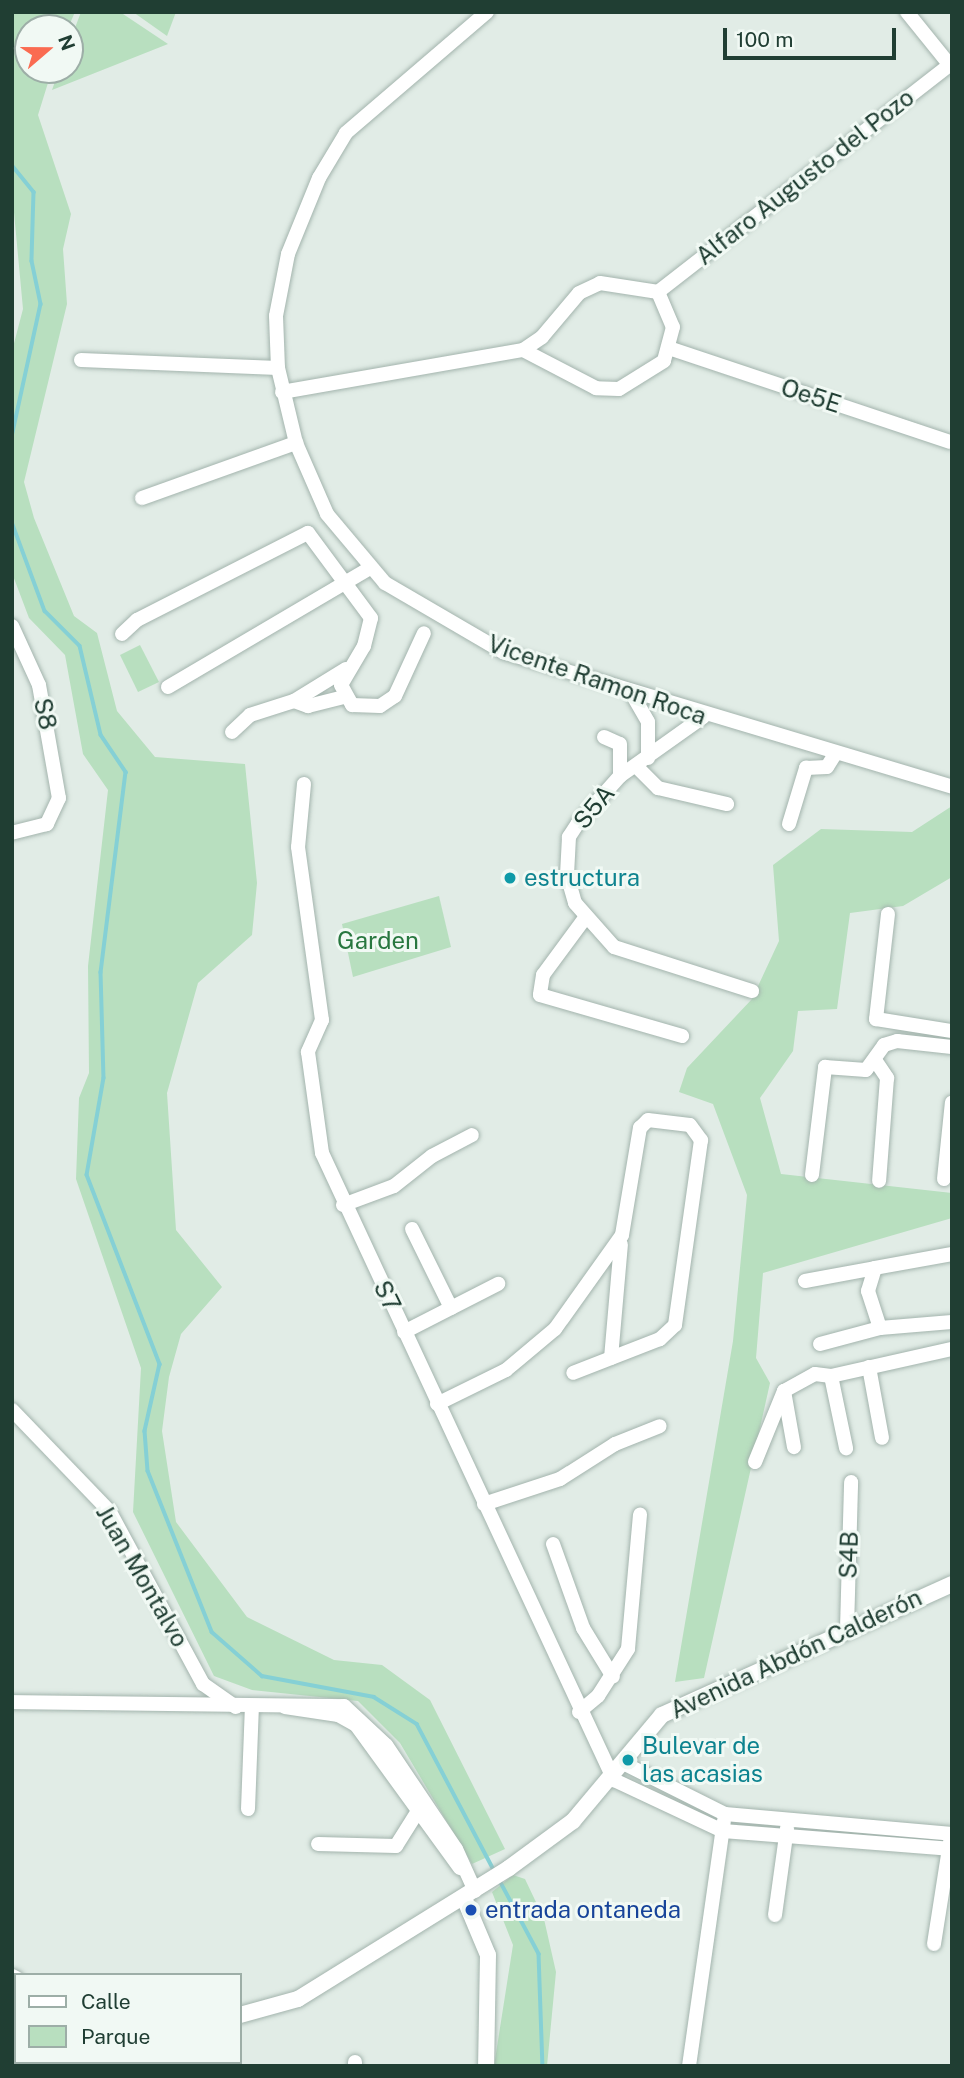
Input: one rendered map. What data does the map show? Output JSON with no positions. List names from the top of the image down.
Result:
{
  "streets": {
    "street": [
      "Alfaro Augusto del Pozo",
      "Oe5E",
      "Vicente Ramon Roca",
      "S8",
      "S5A",
      "S7",
      "S4B",
      "Juan Montalvo",
      "Avenida Abdón Calderón"
    ]
  },
  "crossings": [
    ["Vicente Ramon Roca", "S5A"],
    ["S7", "Avenida Abdón Calderón"],
    ["S4B", "Avenida Abdón Calderón"]
  ],
  "parks": ["Garden"],
  "places": ["estructura", "Bulevar de las acasias", "entrada ontaneda"],
  "legend": ["Calle", "Parque"],
  "scale_bar": "100 m",
  "north": "right"
}
